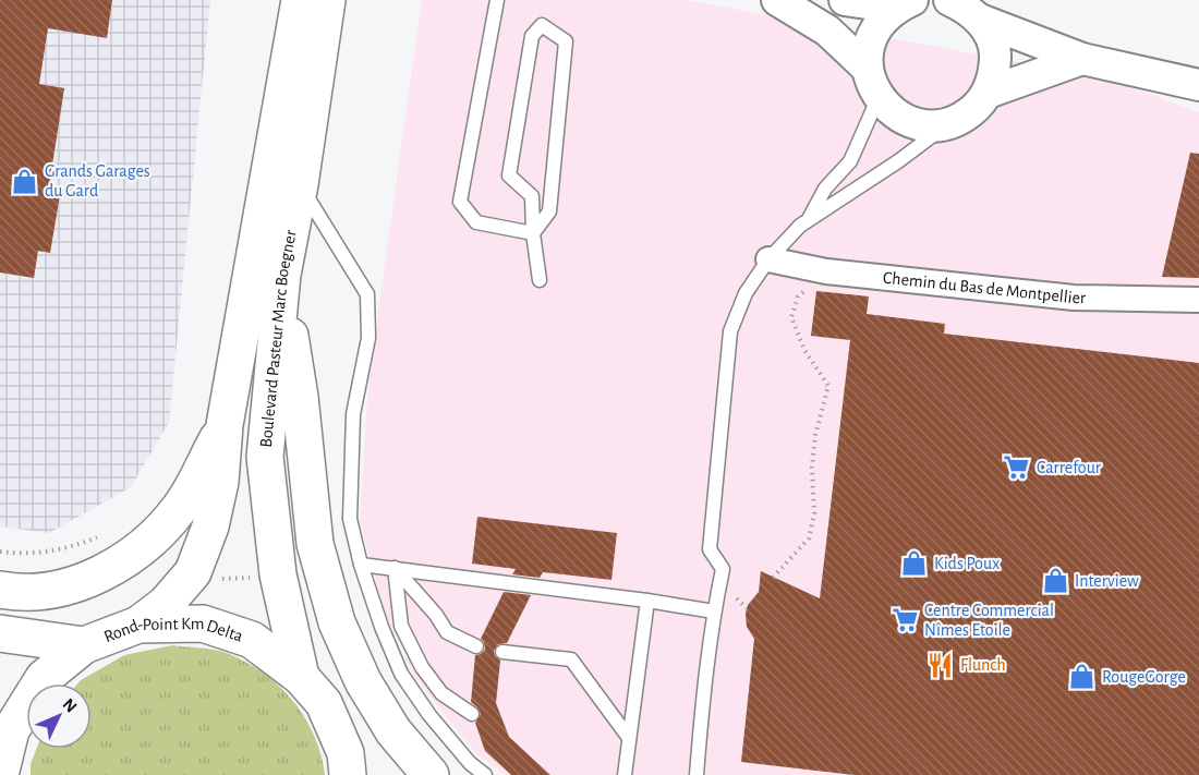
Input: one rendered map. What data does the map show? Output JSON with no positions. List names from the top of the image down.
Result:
{
  "streets": {
    "main road": ["Boulevard Pasteur Marc Boegner", "Rond-Point Km Delta"],
    "street": ["Chemin du Bas de Montpellier"]
  },
  "crossings": [
    ["Boulevard Pasteur Marc Boegner", "Rond-Point Km Delta"]
  ],
  "places": {
    "shop": [
      "Grands Garages du Gard",
      "Kids Poux",
      "Interview",
      "RougeGorge"
    ],
    "supermarket": ["Carrefour", "Centre Commercial Nîmes Etoile"],
    "restaurant": ["Flunch"]
  },
  "north": "top right"
}
